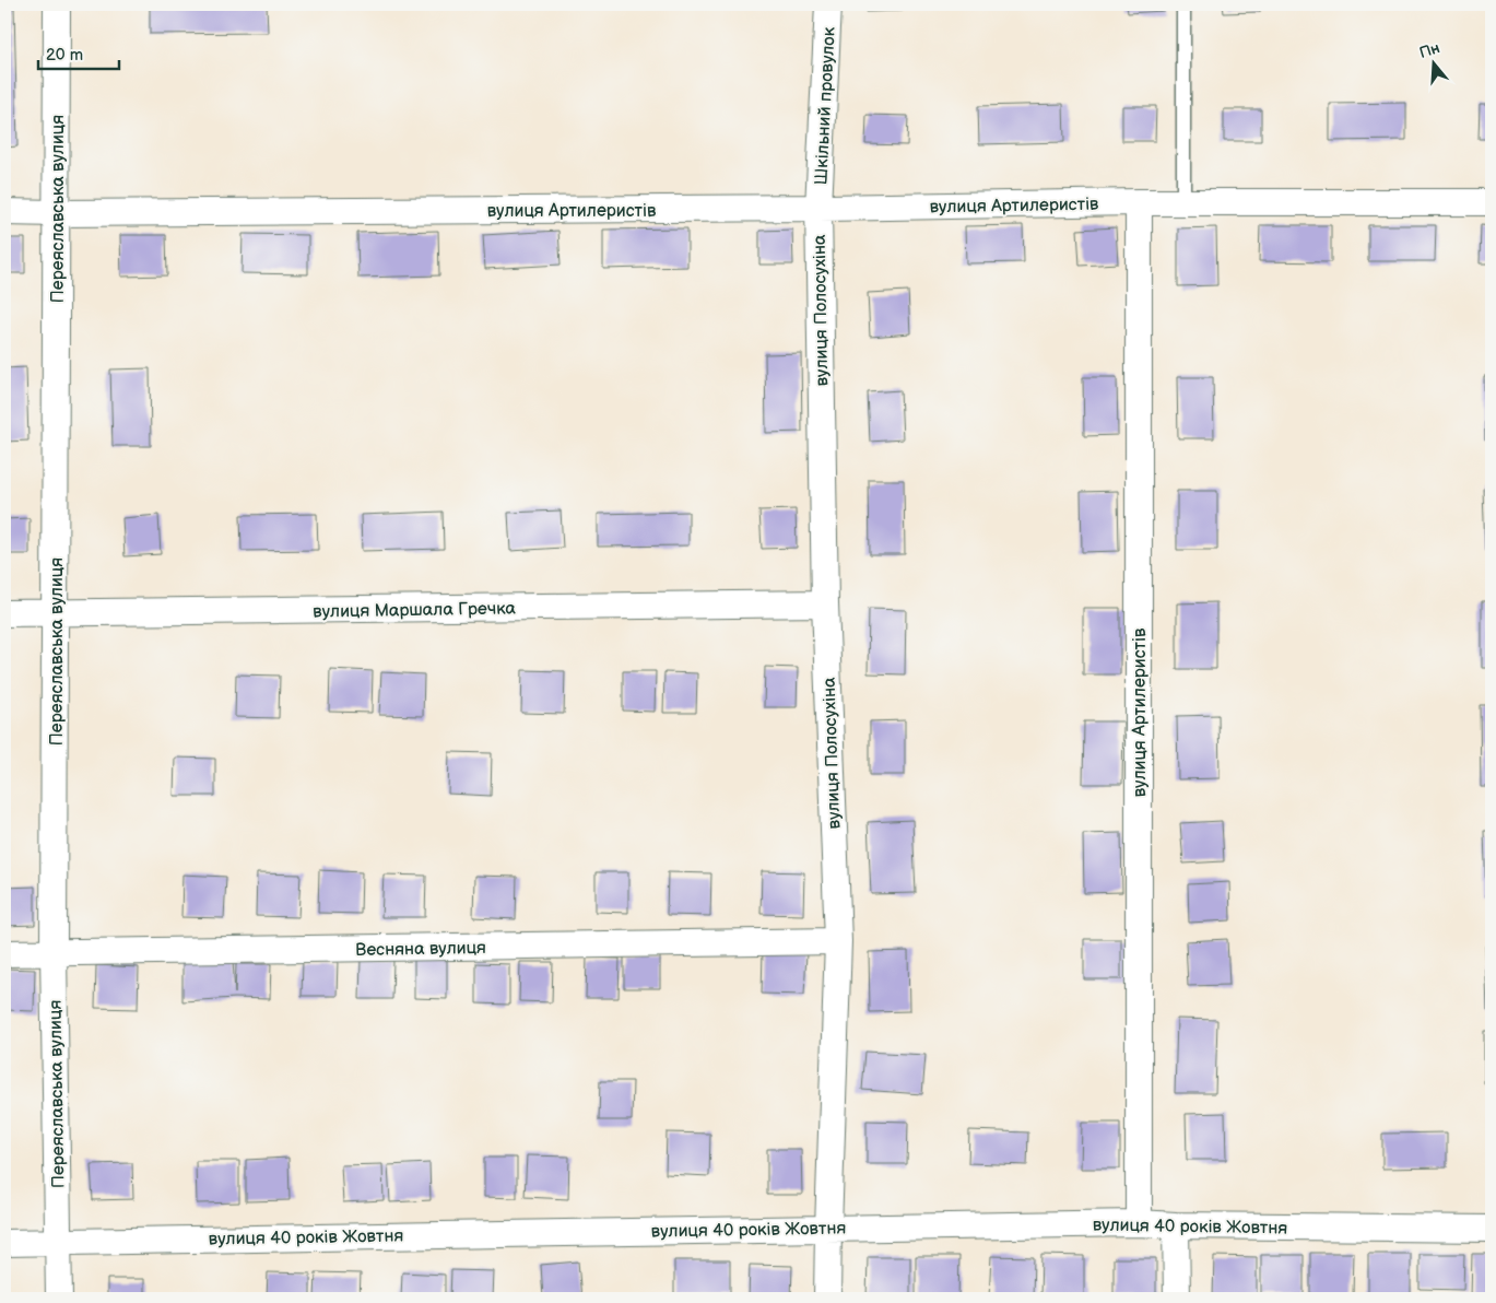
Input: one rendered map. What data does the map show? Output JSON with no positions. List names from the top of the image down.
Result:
{
  "streets": {
    "street": [
      "Шкільний провулок",
      "вулиця Артилеристів",
      "Переяславська вулиця",
      "вулиця Полосухіна",
      "вулиця Маршала Гречка",
      "Весняна вулиця",
      "вулиця 40 років Жовтня"
    ]
  },
  "crossings": [
    ["Шкільний провулок", "вулиця Артилеристів"],
    ["Шкільний провулок", "вулиця Полосухіна"],
    ["вулиця Артилеристів", "Переяславська вулиця"],
    ["вулиця Артилеристів", "вулиця Полосухіна"],
    ["вулиця Артилеристів", "вулиця 40 років Жовтня"],
    ["Переяславська вулиця", "вулиця Маршала Гречка"],
    ["Переяславська вулиця", "Весняна вулиця"],
    ["Переяславська вулиця", "вулиця 40 років Жовтня"],
    ["вулиця Полосухіна", "вулиця Маршала Гречка"],
    ["вулиця Полосухіна", "Весняна вулиця"],
    ["вулиця Полосухіна", "вулиця 40 років Жовтня"]
  ],
  "scale_bar": "20 m",
  "north": "top"
}
